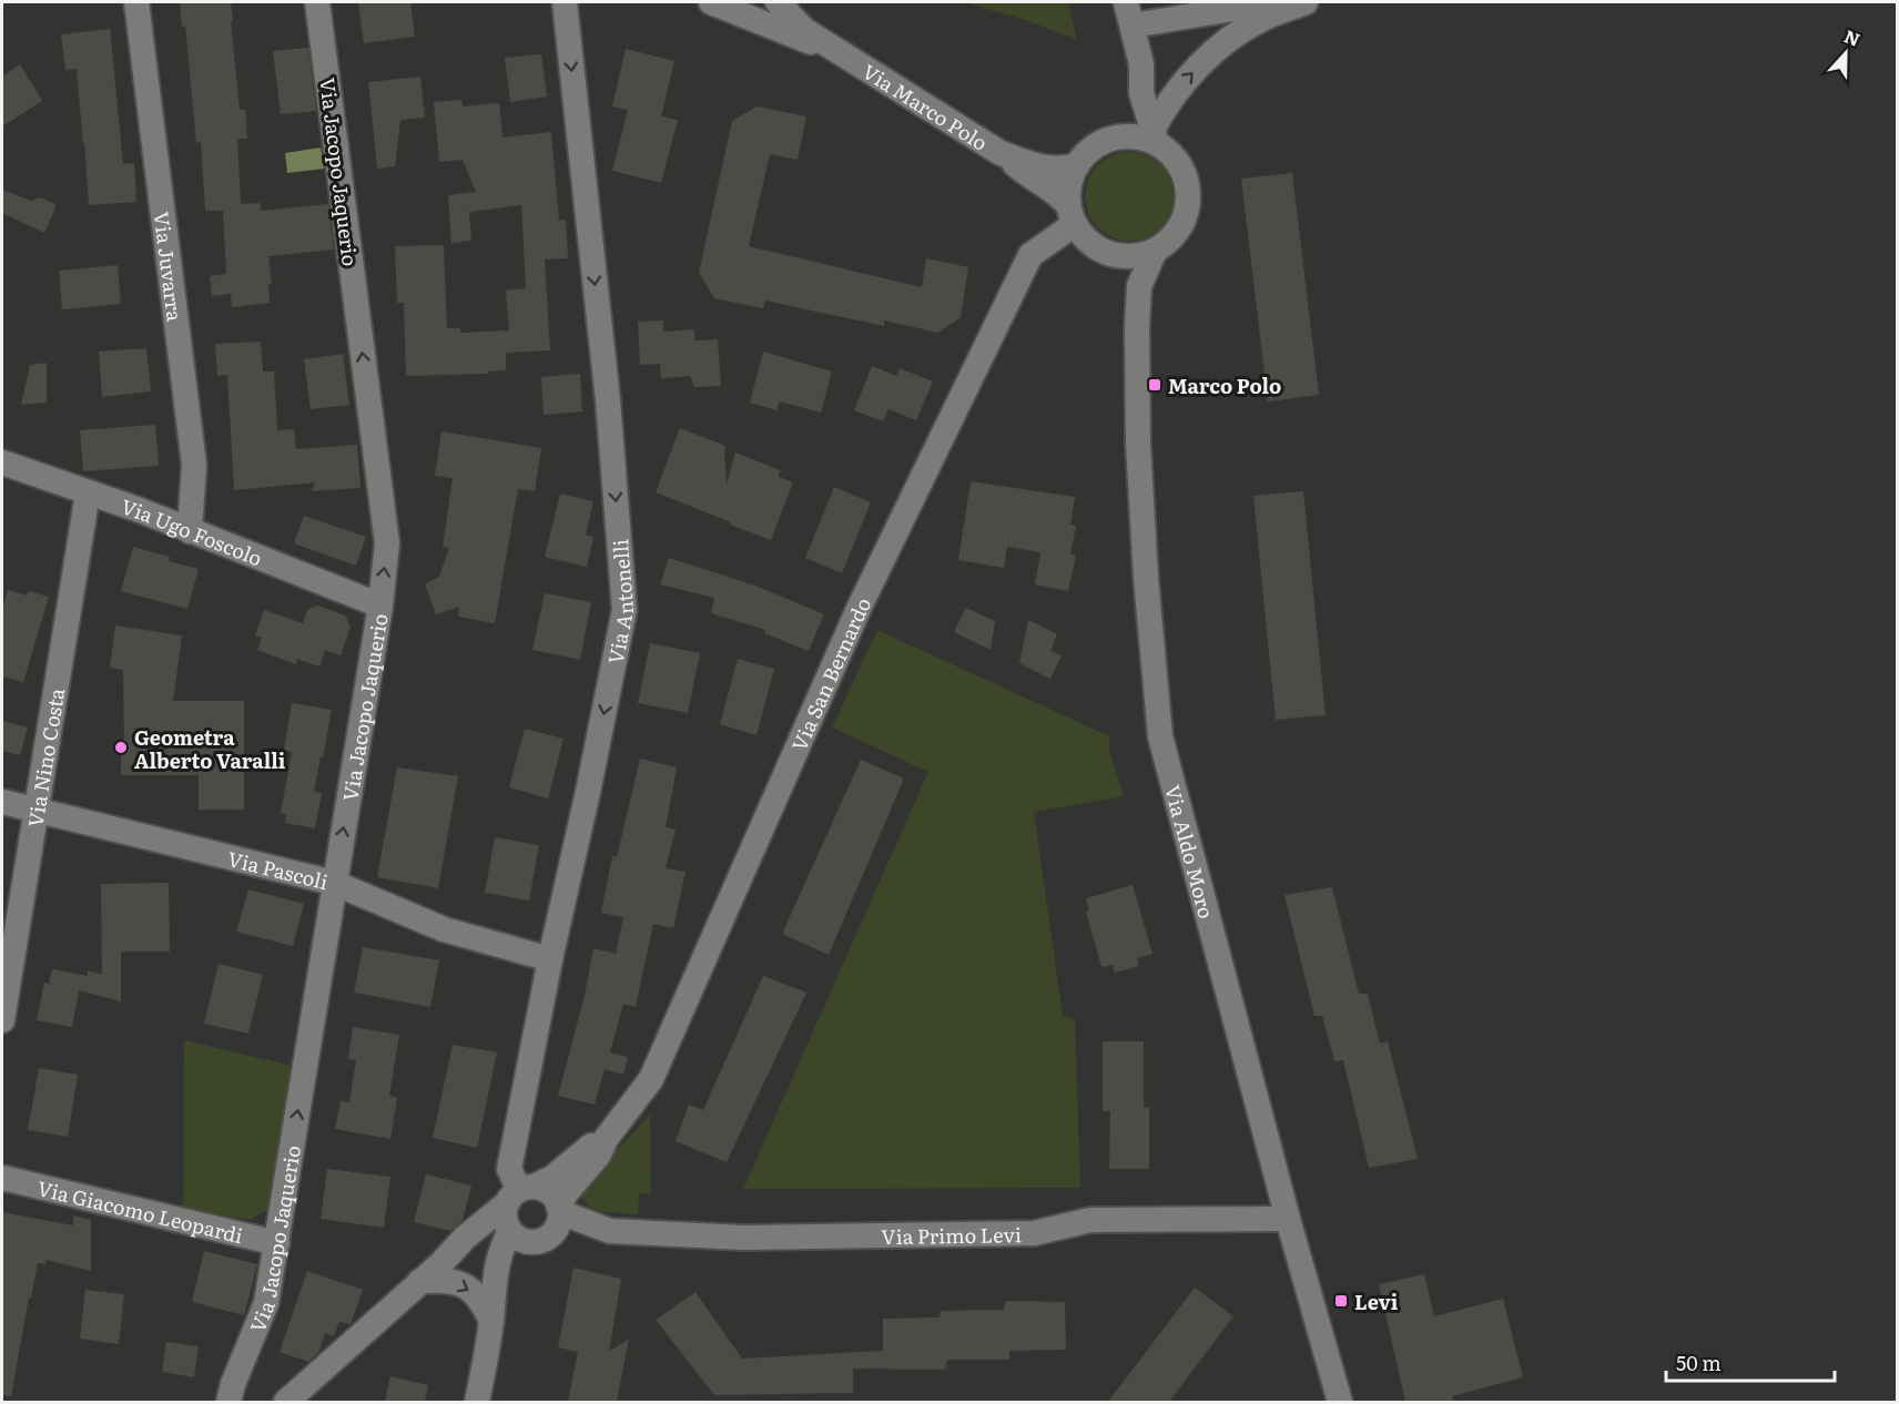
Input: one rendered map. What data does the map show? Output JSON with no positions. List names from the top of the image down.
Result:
{
  "streets": {
    "street": [
      "Via Marco Polo",
      "Via Jacopo Jaquerio",
      "Via Juvarra",
      "Via Ugo Foscolo",
      "Via Antonelli",
      "Via San Bernardo",
      "Via Nino Costa",
      "Via Aldo Moro",
      "Via Pascoli",
      "Via Giacomo Leopardi",
      "Via Primo Levi"
    ]
  },
  "crossings": [
    ["Via Marco Polo", "Via San Bernardo"],
    ["Via Marco Polo", "Via Aldo Moro"],
    ["Via Jacopo Jaquerio", "Via Ugo Foscolo"],
    ["Via Jacopo Jaquerio", "Via Pascoli"],
    ["Via Jacopo Jaquerio", "Via Giacomo Leopardi"],
    ["Via Juvarra", "Via Ugo Foscolo"],
    ["Via Ugo Foscolo", "Via Nino Costa"],
    ["Via Antonelli", "Via San Bernardo"],
    ["Via Antonelli", "Via Pascoli"],
    ["Via Antonelli", "Via Primo Levi"],
    ["Via San Bernardo", "Via Aldo Moro"],
    ["Via San Bernardo", "Via Primo Levi"],
    ["Via Nino Costa", "Via Pascoli"],
    ["Via Aldo Moro", "Via Primo Levi"]
  ],
  "one_way": ["Via Jacopo Jaquerio", "Via Antonelli"],
  "places": {
    "transit": ["Marco Polo", "Levi"],
    "other": ["Geometra Alberto Varalli"]
  },
  "scale_bar": "50 m",
  "north": "top"
}
